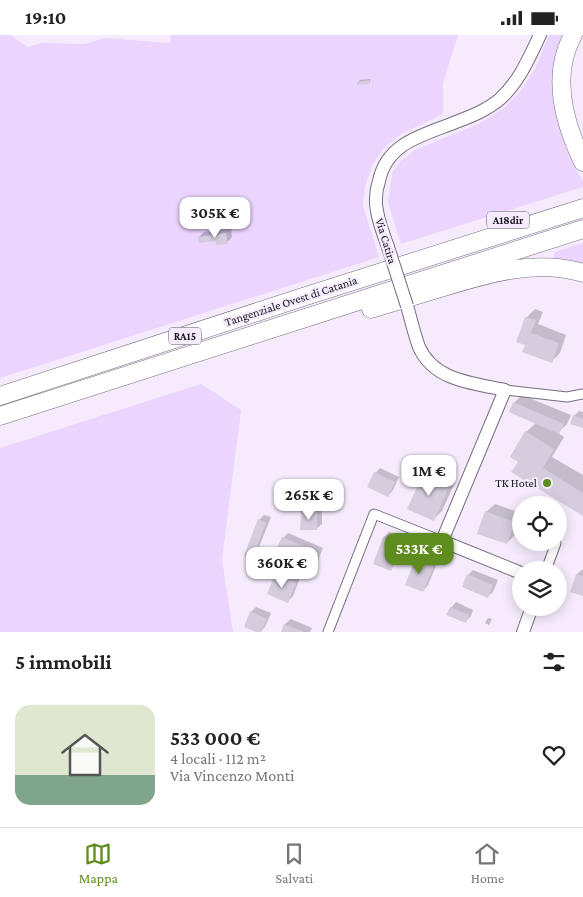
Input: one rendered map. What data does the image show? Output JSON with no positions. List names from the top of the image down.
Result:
{
  "streets": {
    "highway": ["A18dir", "Tangenziale Ovest di Catania", "RA15"],
    "street": ["Via Catira"]
  },
  "crossings": [
    ["A18dir", "Tangenziale Ovest di Catania"]
  ],
  "places": ["TK Hotel"],
  "page": {
    "status": "19:10",
    "price": [
      "305K €",
      "1M €",
      "265K €",
      "533K €",
      "360K €"
    ],
    "heading": "5 immobili",
    "list": [
      {
        "name": "533 000 €",
        "note": "4 locali · 112 m² · Via Vincenzo Monti"
      }
    ],
    "tabs": ["Mappa", "Salvati", "Home"]
  }
}
